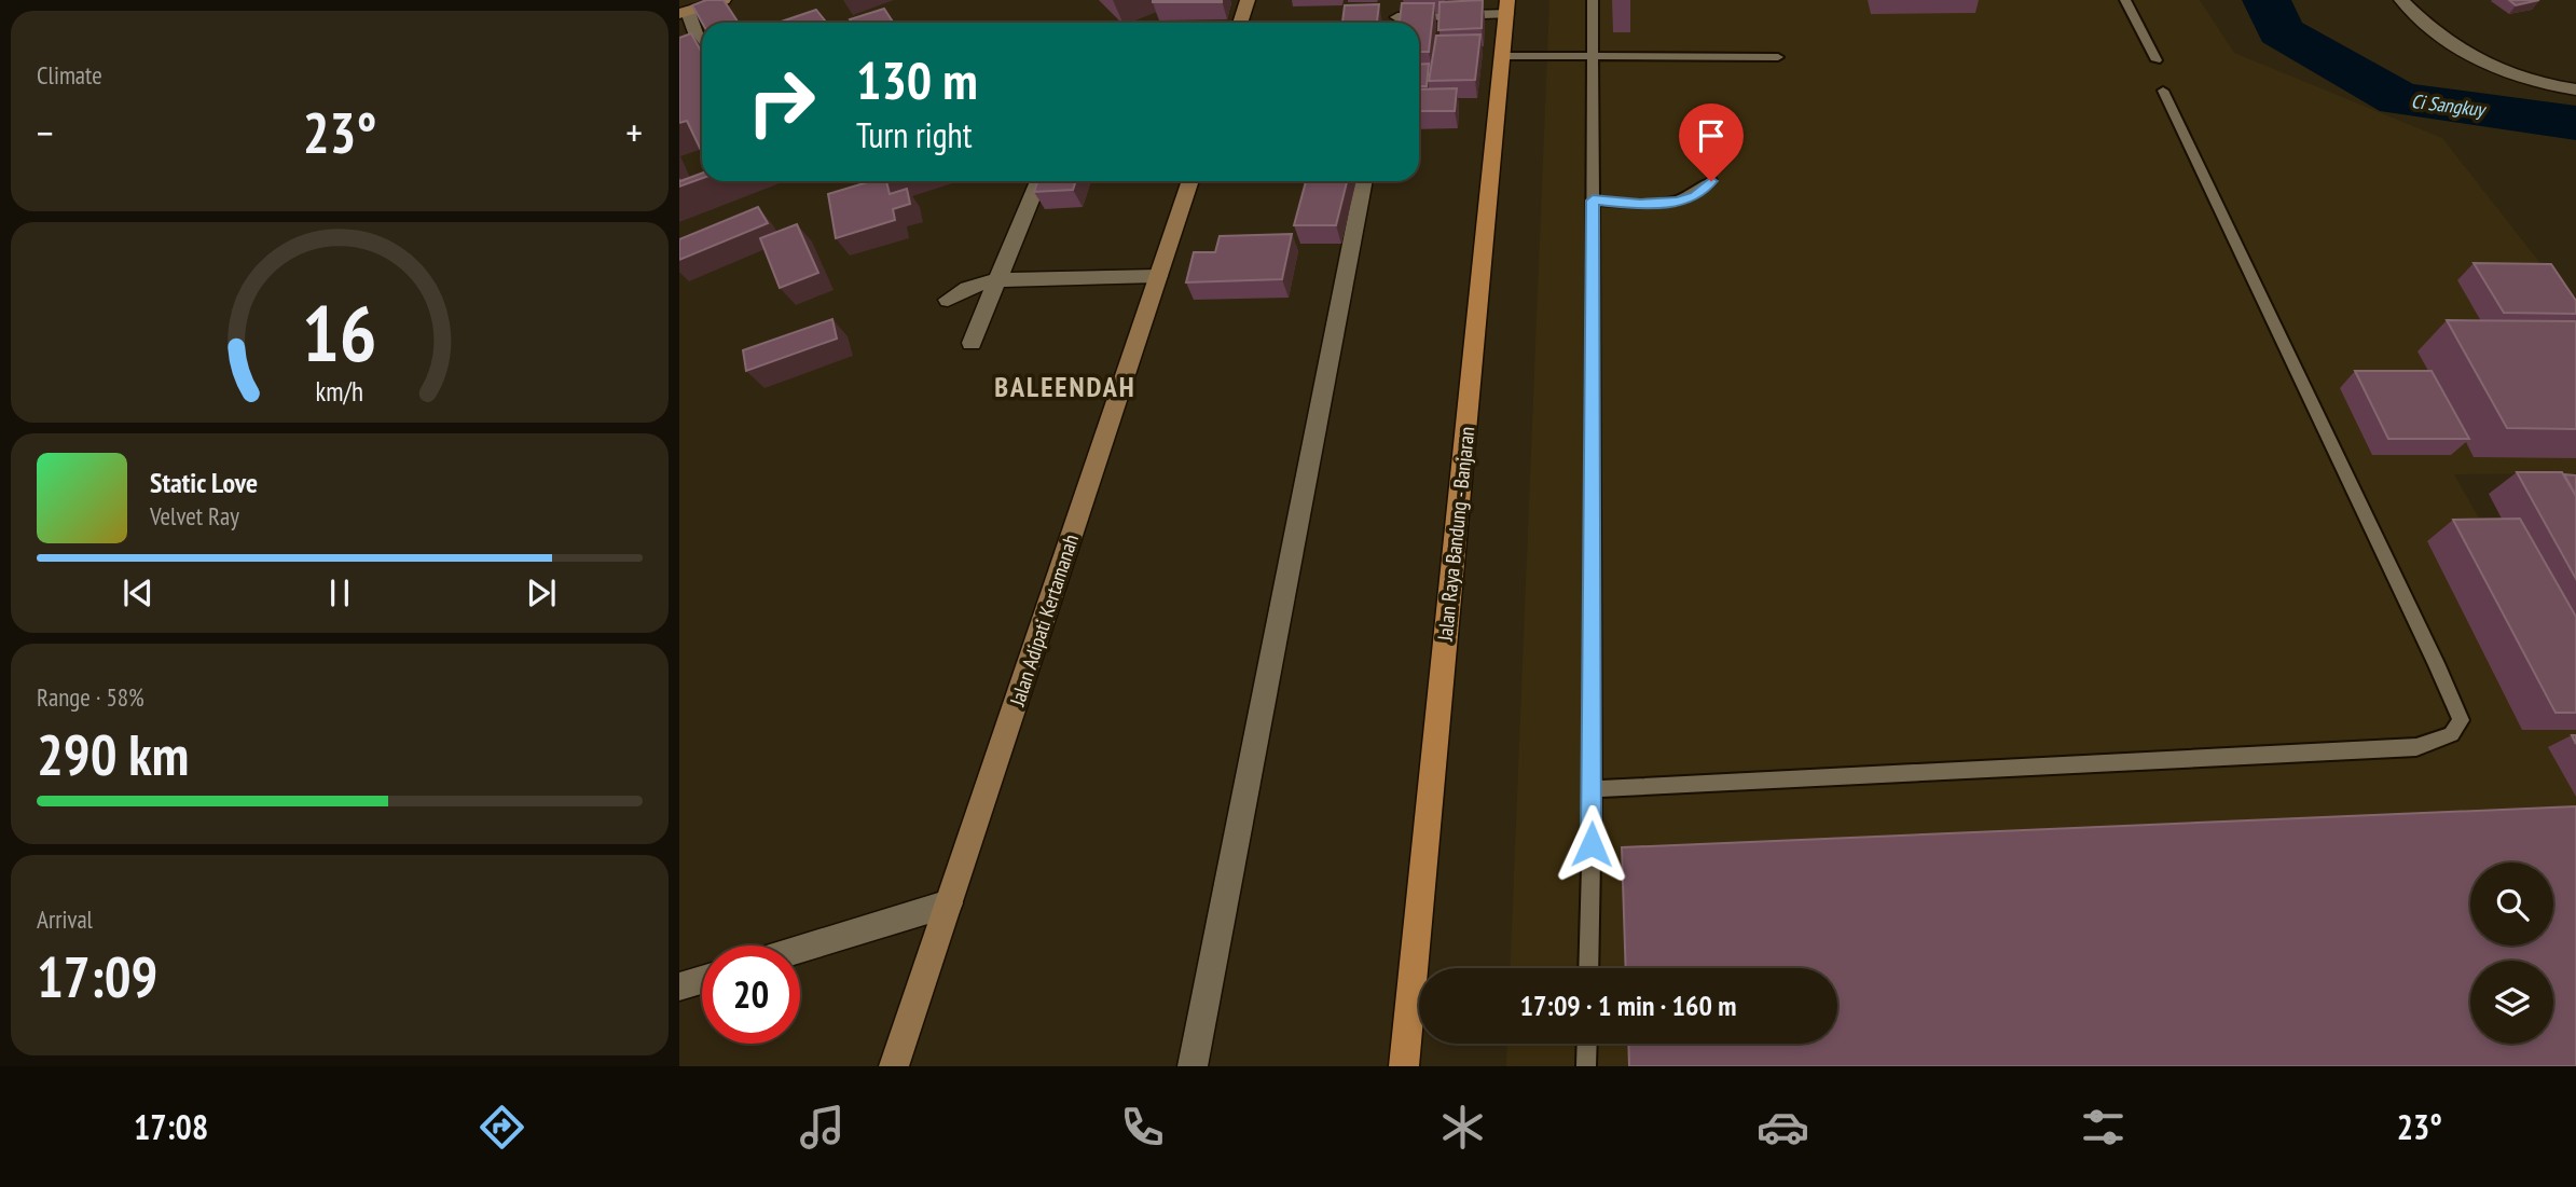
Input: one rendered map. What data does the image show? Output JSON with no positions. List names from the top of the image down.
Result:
{
  "streets": {
    "main road": ["Jalan Raya Bandung - Banjaran", "Jalan Adipati Kertamanah"]
  },
  "districts": ["BALEENDAH"],
  "water": ["Ci Sangkuy"],
  "page": {
    "tile": [
      "Climate",
      ["Range · 58%", "290 km"],
      ["Arrival", "17:09"]
    ],
    "turn": ["130 m", "Turn right"],
    "heat": ["−", "23°", "+"],
    "song": ["Static Love", "Velvet Ray"],
    "limit": "20",
    "trip": "17:09 · 1 min · 160 m",
    "tabs": ["17:08", "23°"],
    "gauge": ["16", "km/h"]
  }
}
